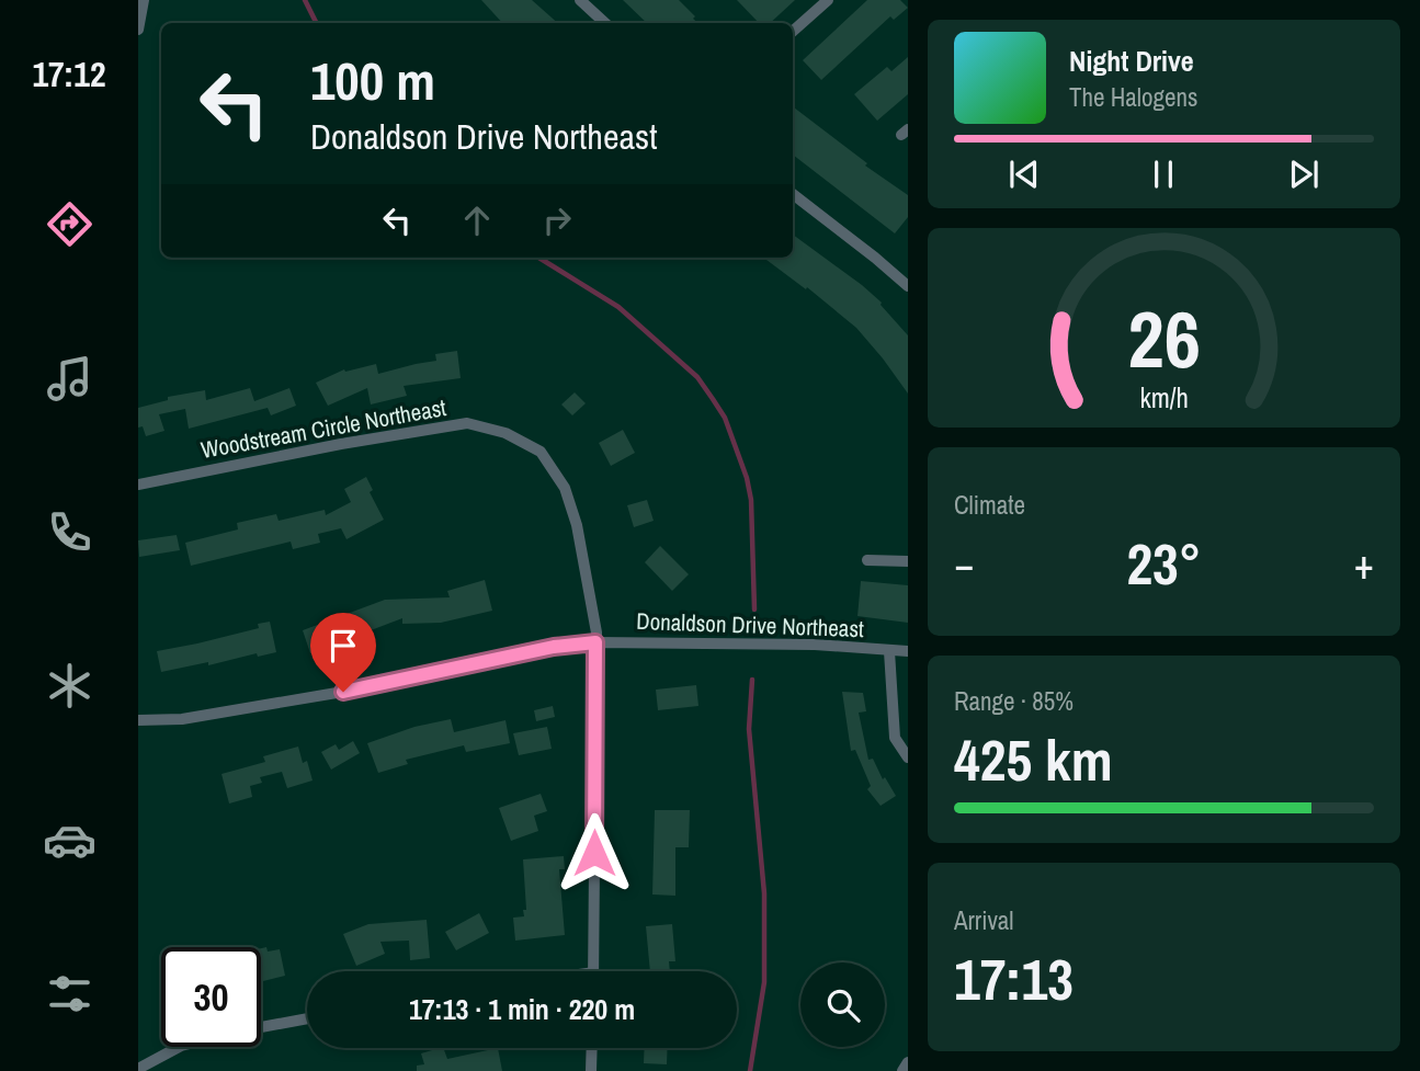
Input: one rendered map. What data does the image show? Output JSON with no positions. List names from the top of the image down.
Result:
{
  "streets": {
    "street": ["Woodstream Circle Northeast", "Donaldson Drive Northeast"]
  },
  "crossings": [
    ["Woodstream Circle Northeast", "Donaldson Drive Northeast"]
  ],
  "page": {
    "tabs": "17:12",
    "turn": ["100 m", "Donaldson Drive Northeast"],
    "song": ["Night Drive", "The Halogens"],
    "tile": [
      "Climate",
      ["Range · 85%", "425 km"],
      ["Arrival", "17:13"]
    ],
    "heat": ["−", "23°", "+"],
    "limit": "30",
    "trip": "17:13 · 1 min · 220 m",
    "gauge": ["26", "km/h"]
  }
}
